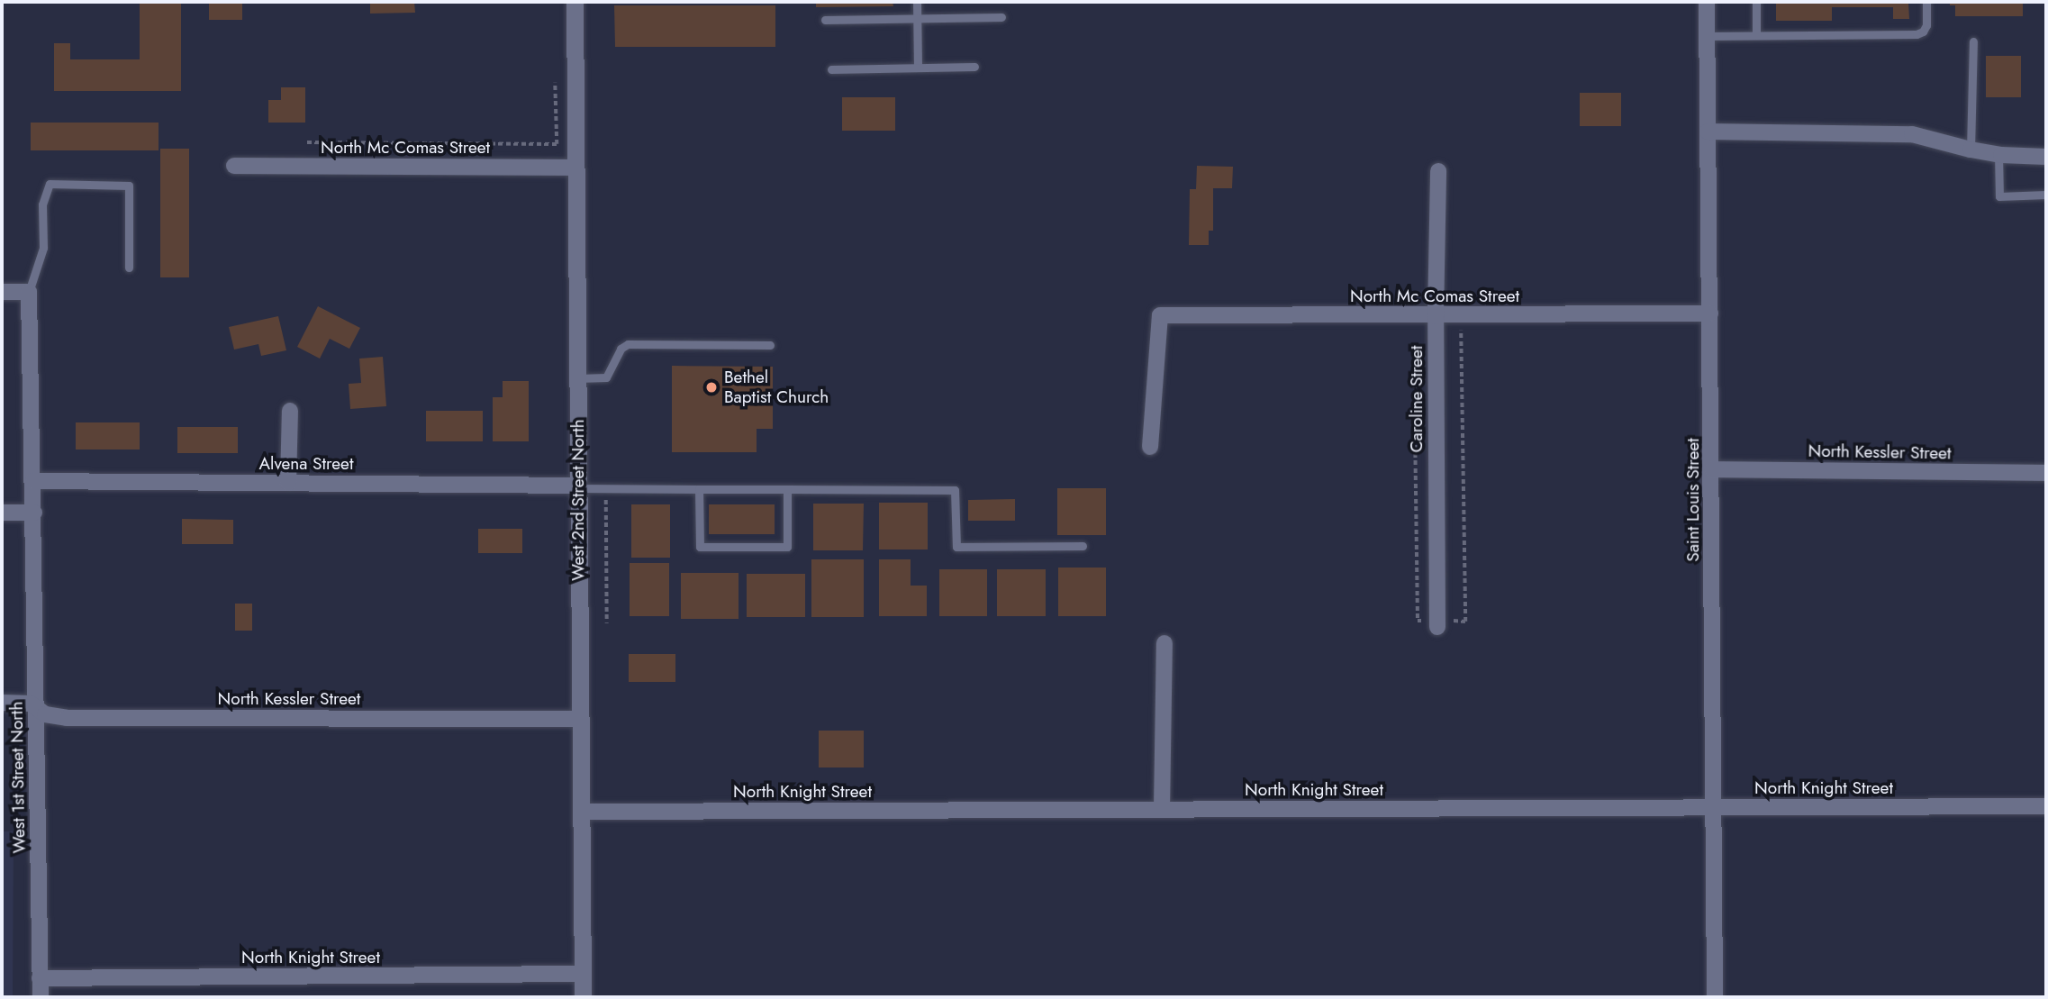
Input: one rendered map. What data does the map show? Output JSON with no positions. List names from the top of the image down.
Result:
{
  "streets": {
    "street": [
      "North Mc Comas Street",
      "Caroline Street",
      "North Kessler Street",
      "Alvena Street",
      "West 2nd Street North",
      "Saint Louis Street",
      "West 1st Street North",
      "North Knight Street"
    ]
  },
  "crossings": [
    ["North Mc Comas Street", "Caroline Street"],
    ["North Mc Comas Street", "West 2nd Street North"],
    ["North Mc Comas Street", "Saint Louis Street"],
    ["North Kessler Street", "West 2nd Street North"],
    ["North Kessler Street", "Saint Louis Street"],
    ["North Kessler Street", "West 1st Street North"],
    ["Alvena Street", "West 2nd Street North"],
    ["Alvena Street", "West 1st Street North"],
    ["West 2nd Street North", "North Knight Street"],
    ["Saint Louis Street", "North Knight Street"],
    ["West 1st Street North", "North Knight Street"]
  ],
  "places": ["Bethel Baptist Church"]
}
